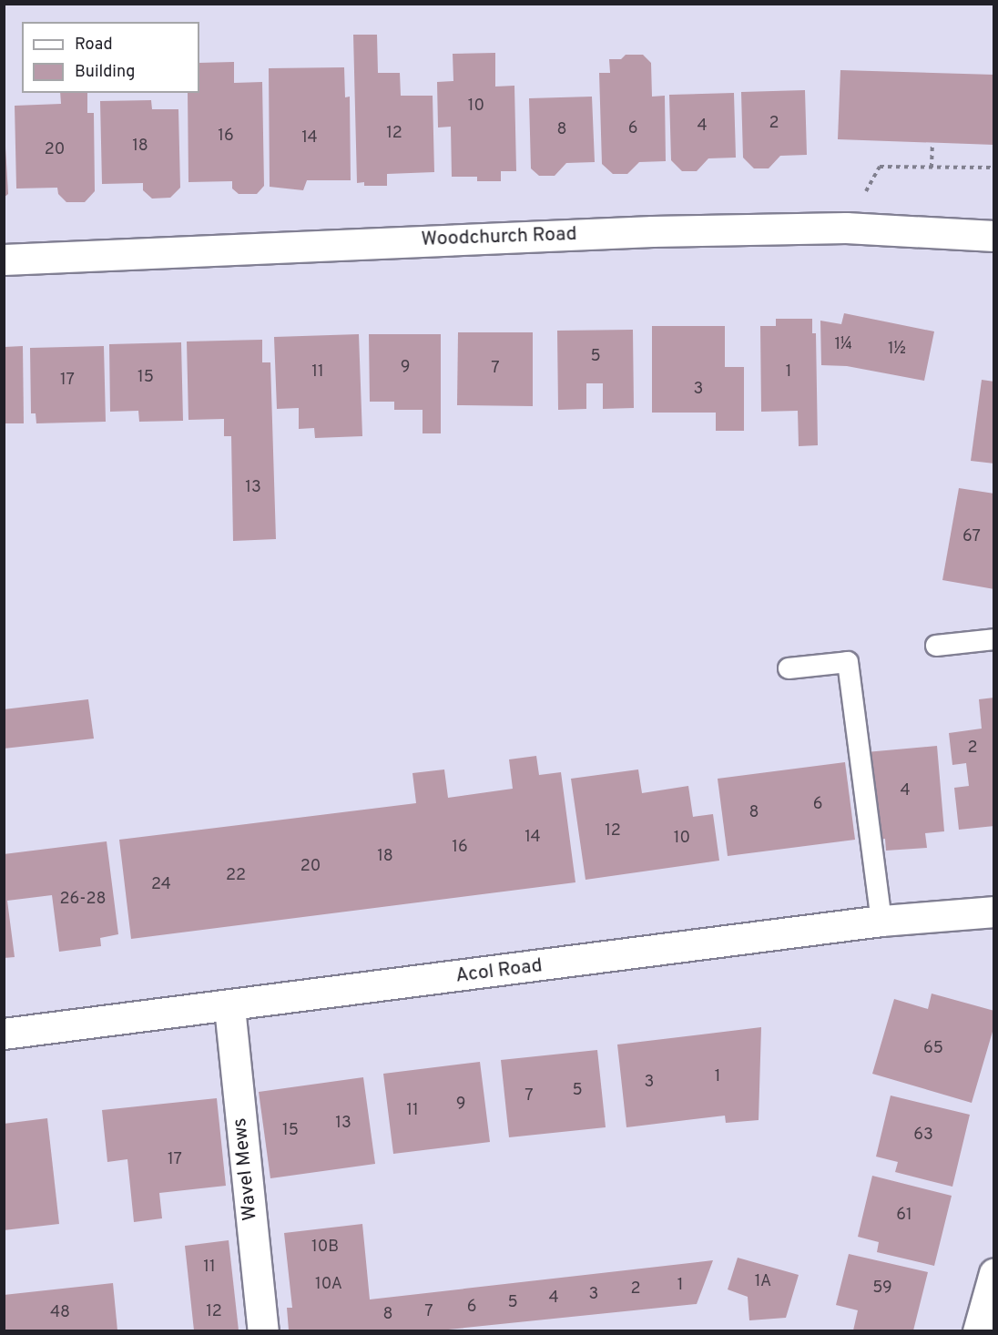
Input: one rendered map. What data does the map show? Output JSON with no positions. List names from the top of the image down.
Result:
{
  "streets": {
    "street": ["Woodchurch Road", "Acol Road", "Wavel Mews"]
  },
  "crossings": [
    ["Acol Road", "Wavel Mews"]
  ],
  "house_numbers": [
    "10",
    "2",
    "4",
    "6",
    "8",
    "12",
    "16",
    "14",
    "18",
    "20",
    "1¼",
    "1½",
    "5",
    "9",
    "7",
    "11",
    "1",
    "15",
    "17",
    "3",
    "13",
    "67",
    "2",
    "4",
    "6",
    "8",
    "12",
    "14",
    "10",
    "16",
    "18",
    "20",
    "22",
    "24",
    "26-28",
    "65",
    "1",
    "3",
    "5",
    "7",
    "9",
    "11",
    "13",
    "15",
    "63",
    "17",
    "61",
    "10B",
    "11",
    "1A",
    "10A",
    "1",
    "59",
    "2",
    "3",
    "4",
    "5",
    "6",
    "12",
    "7",
    "48",
    "8"
  ],
  "legend": ["Road", "Building"]
}
